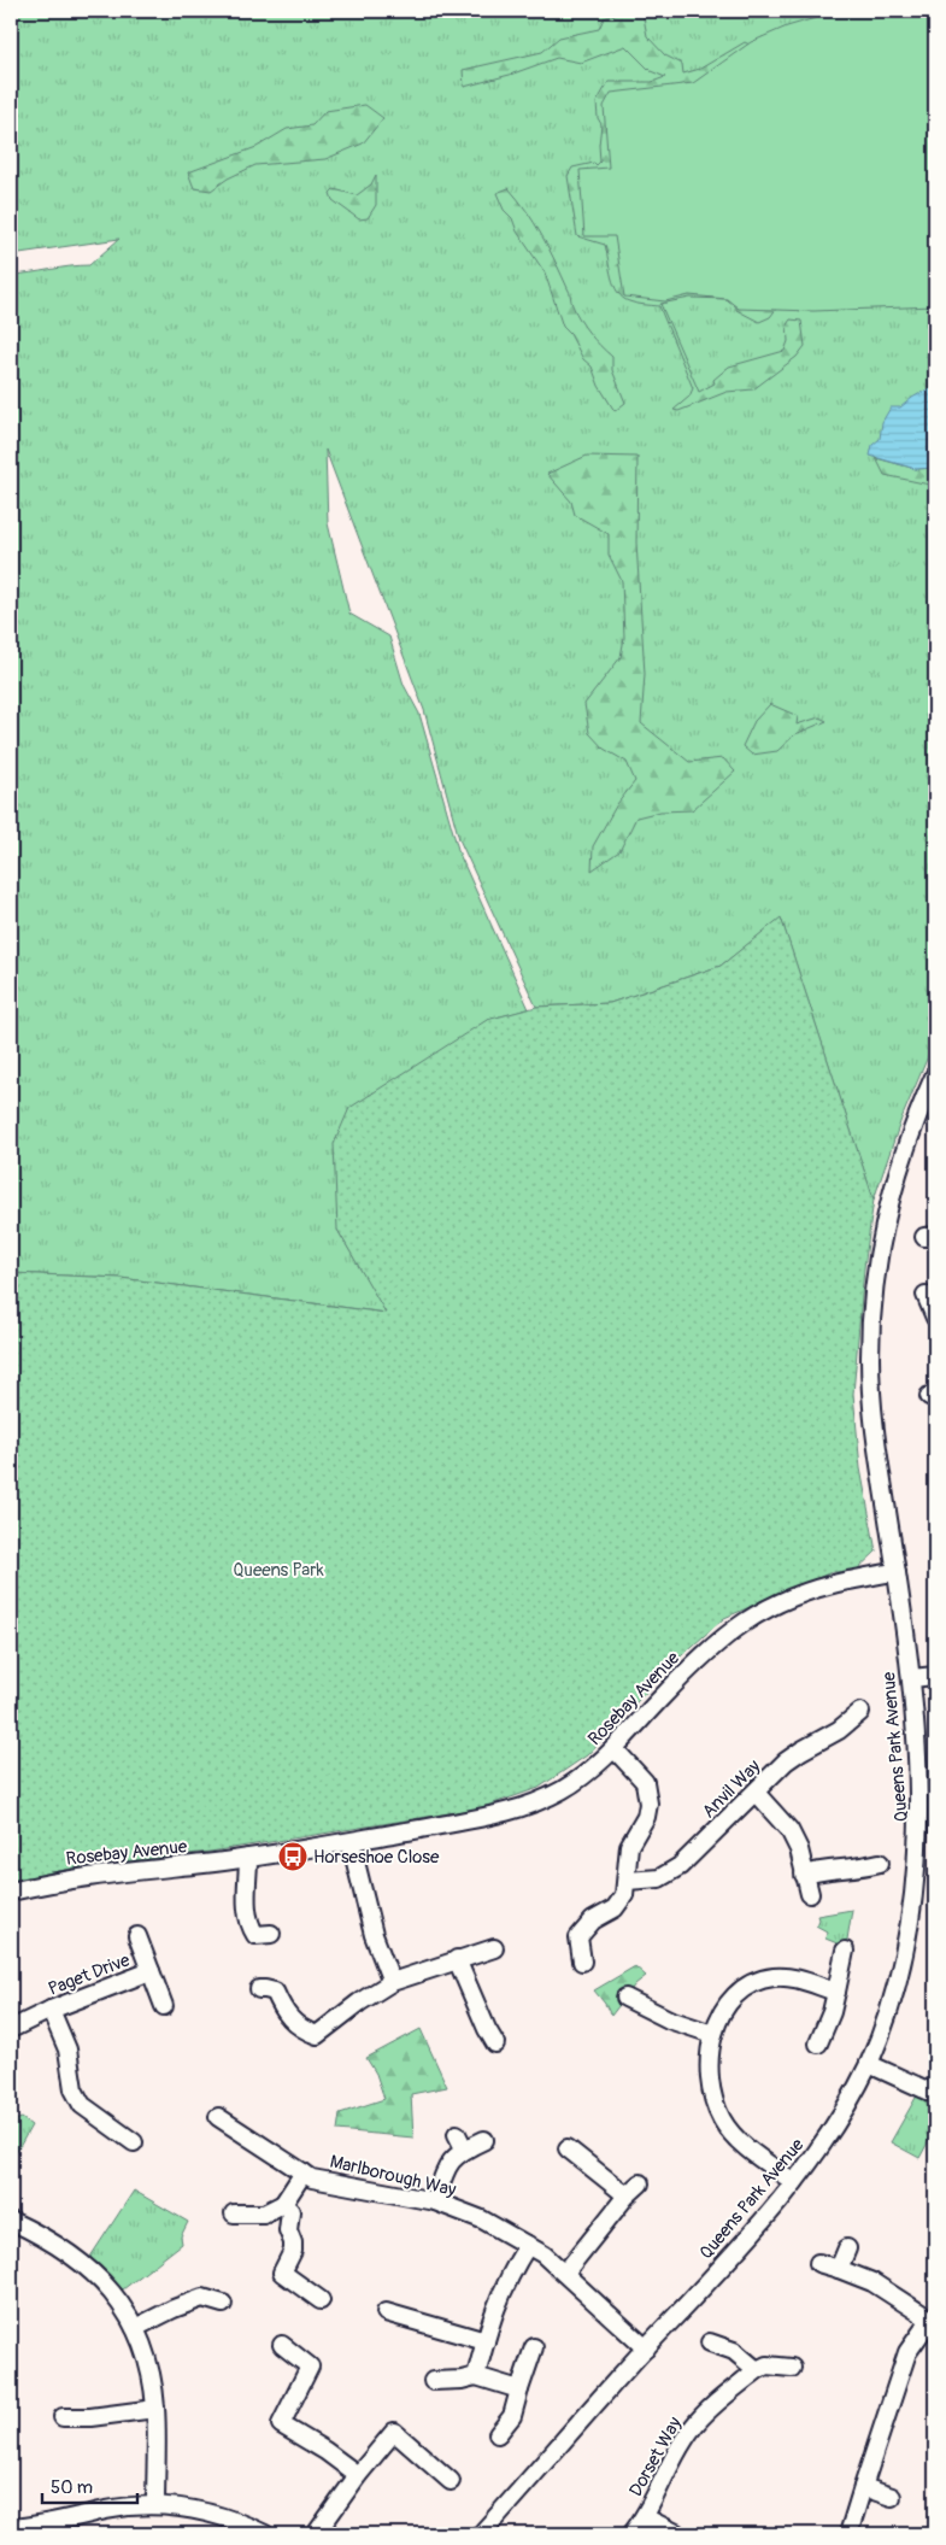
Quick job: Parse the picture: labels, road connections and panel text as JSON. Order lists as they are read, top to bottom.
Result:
{
  "streets": {
    "street": [
      "Rosebay Avenue",
      "Queens Park Avenue",
      "Anvil Way",
      "Paget Drive",
      "Marlborough Way",
      "Dorset Way"
    ]
  },
  "crossings": [
    ["Rosebay Avenue", "Queens Park Avenue"],
    ["Queens Park Avenue", "Marlborough Way"]
  ],
  "parks": ["Queens Park"],
  "places": {
    "bus stop": ["Horseshoe Close"]
  },
  "scale_bar": "50 m"
}
